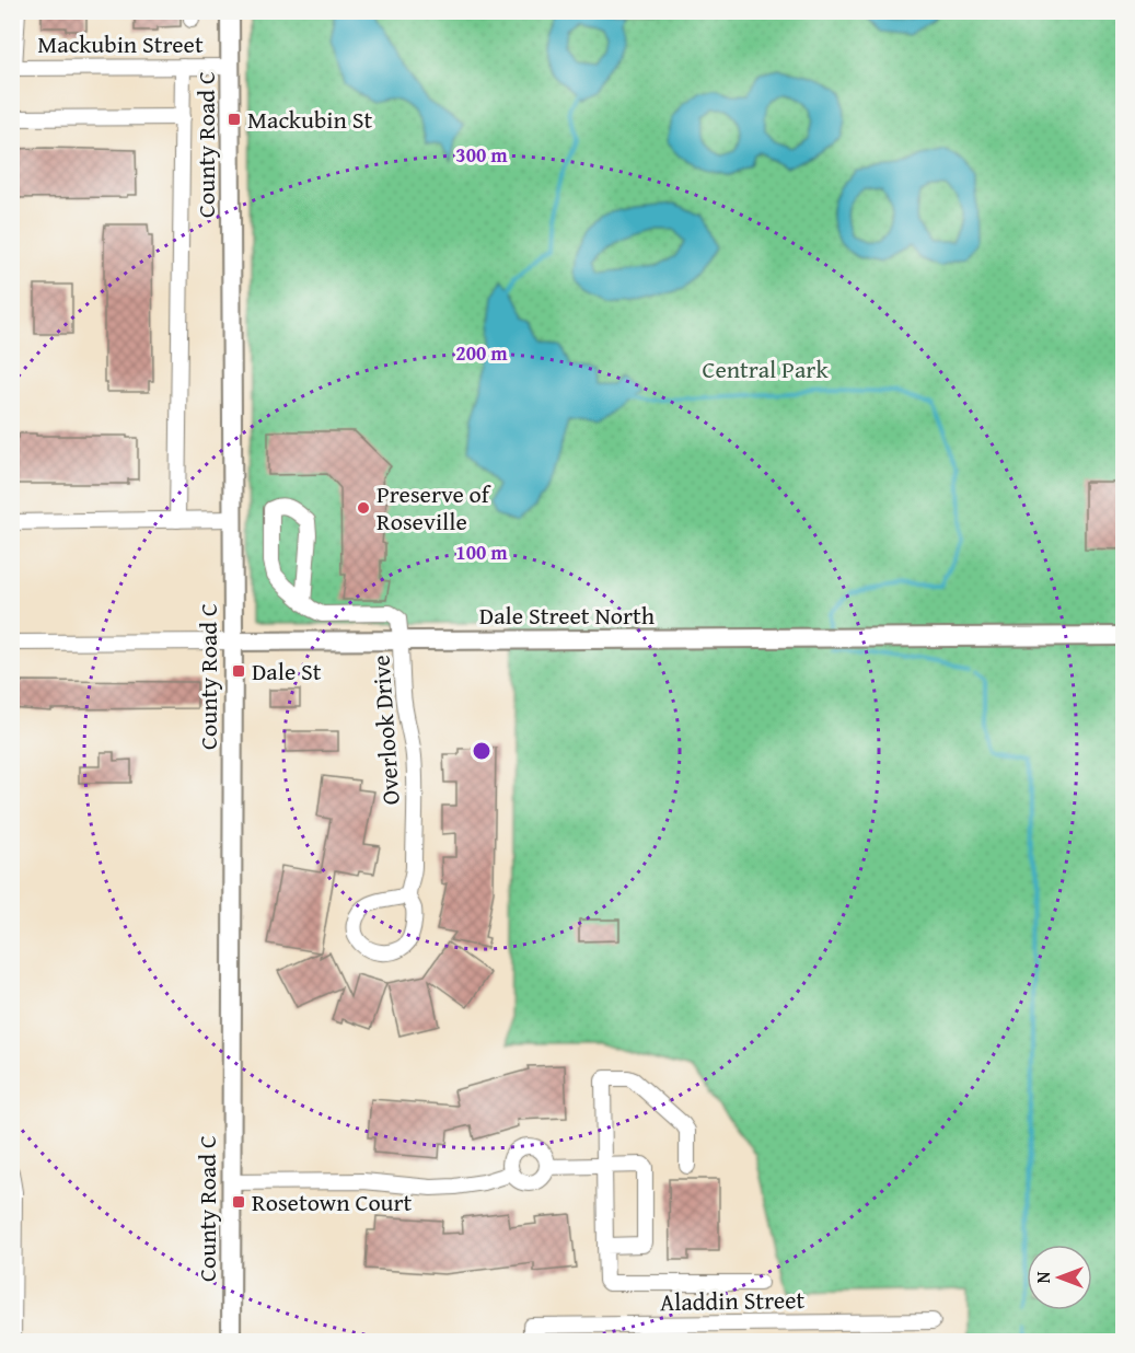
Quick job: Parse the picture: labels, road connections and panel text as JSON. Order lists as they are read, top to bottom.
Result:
{
  "streets": {
    "main road": ["County Road C", "Dale Street North"],
    "street": ["Mackubin Street", "Overlook Drive", "Aladdin Street"]
  },
  "crossings": [
    ["Mackubin Street", "County Road C"],
    ["County Road C", "Dale Street North"],
    ["Dale Street North", "Overlook Drive"]
  ],
  "parks": ["Central Park"],
  "places": {
    "transit": ["Mackubin St", "Dale St", "Rosetown Court"],
    "other": ["Preserve of Roseville"]
  },
  "north": "left",
  "rings": ["300 m", "200 m", "100 m"]
}
